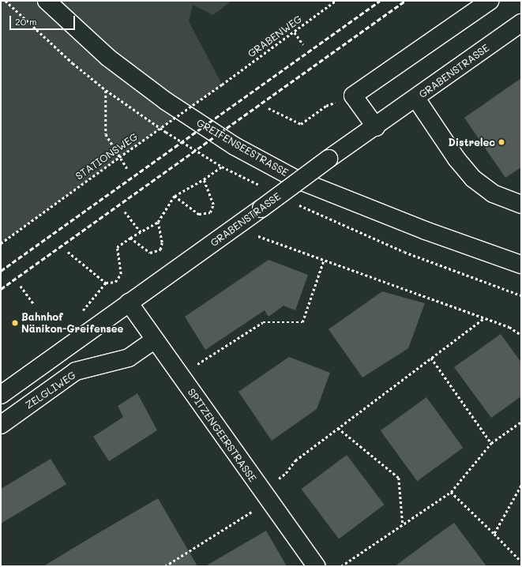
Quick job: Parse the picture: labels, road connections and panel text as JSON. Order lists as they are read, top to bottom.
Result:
{
  "streets": {
    "street": [
      "GRABENSTRASSE",
      "GREIFENSEESTRASSE",
      "ZELGLIWEG",
      "SPITZENGEERSTRASSE"
    ],
    "path": ["GRABENWEG", "STATIONSWEG"]
  },
  "crossings": [
    ["GRABENWEG", "STATIONSWEG"],
    ["GRABENSTRASSE", "SPITZENGEERSTRASSE"],
    ["ZELGLIWEG", "SPITZENGEERSTRASSE"]
  ],
  "places": ["Distrelec", "Bahnhof Nänikon-Greifensee"],
  "scale_bar": "20 m"
}
